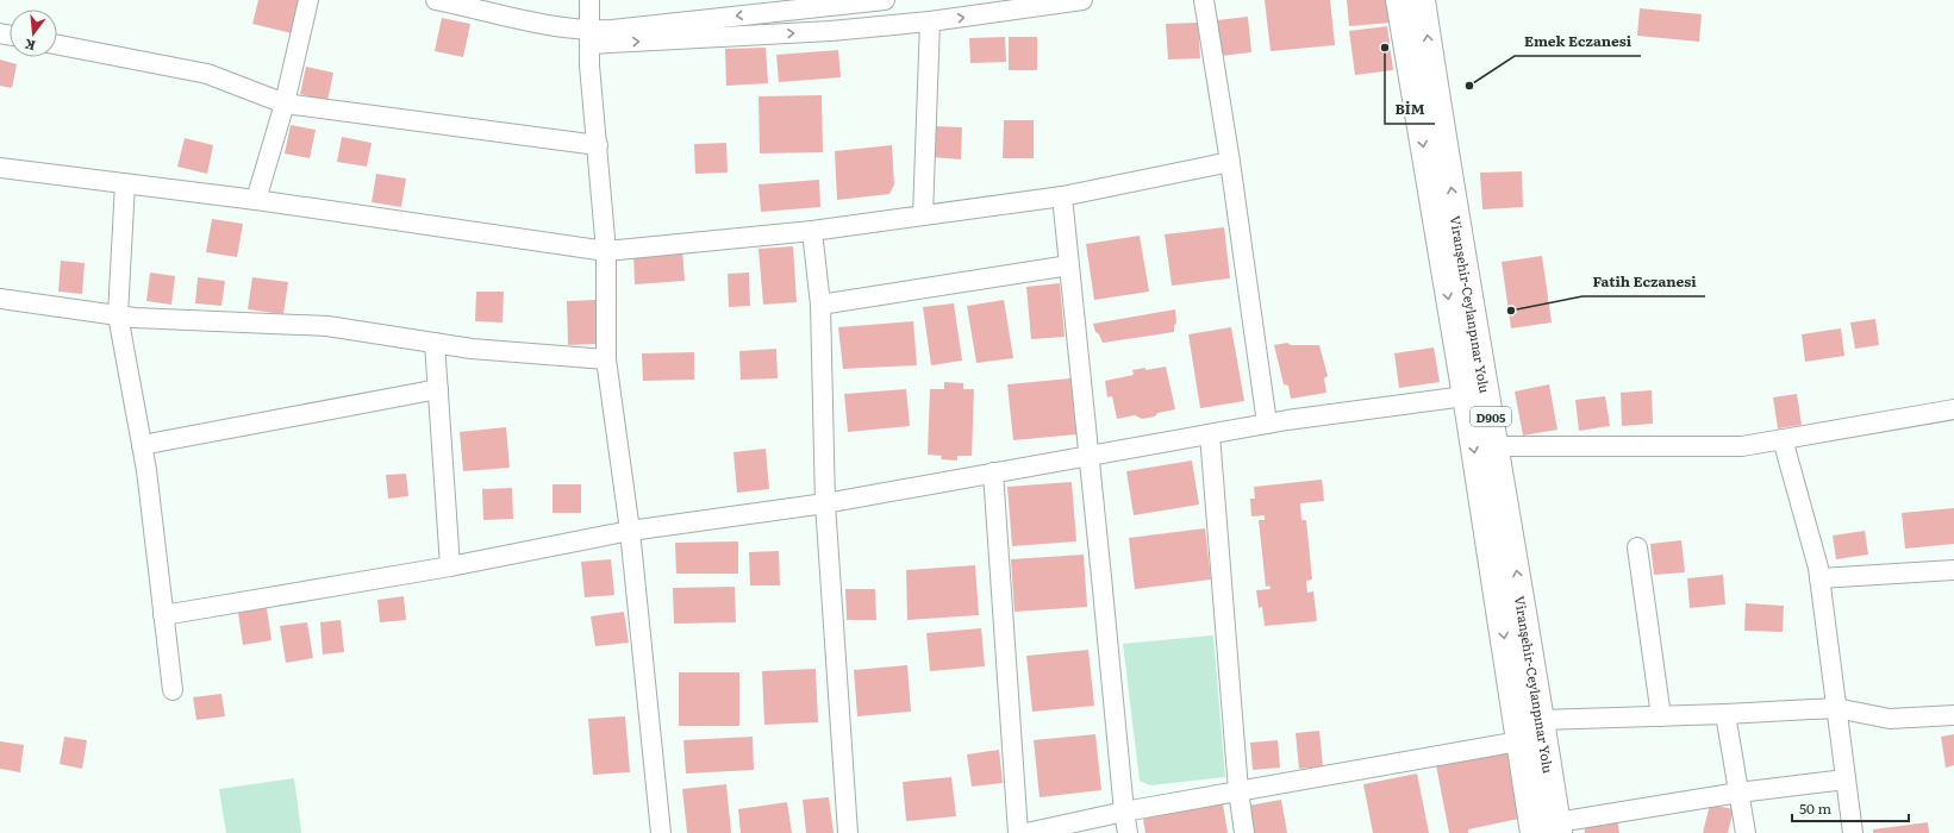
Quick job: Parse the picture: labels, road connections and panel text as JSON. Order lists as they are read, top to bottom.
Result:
{
  "streets": {
    "main road": ["Viranşehir-Ceylanpınar Yolu", "D905"]
  },
  "places": ["BİM", "Emek Eczanesi", "Fatih Eczanesi"],
  "scale_bar": "50 m",
  "north": "bottom"
}
